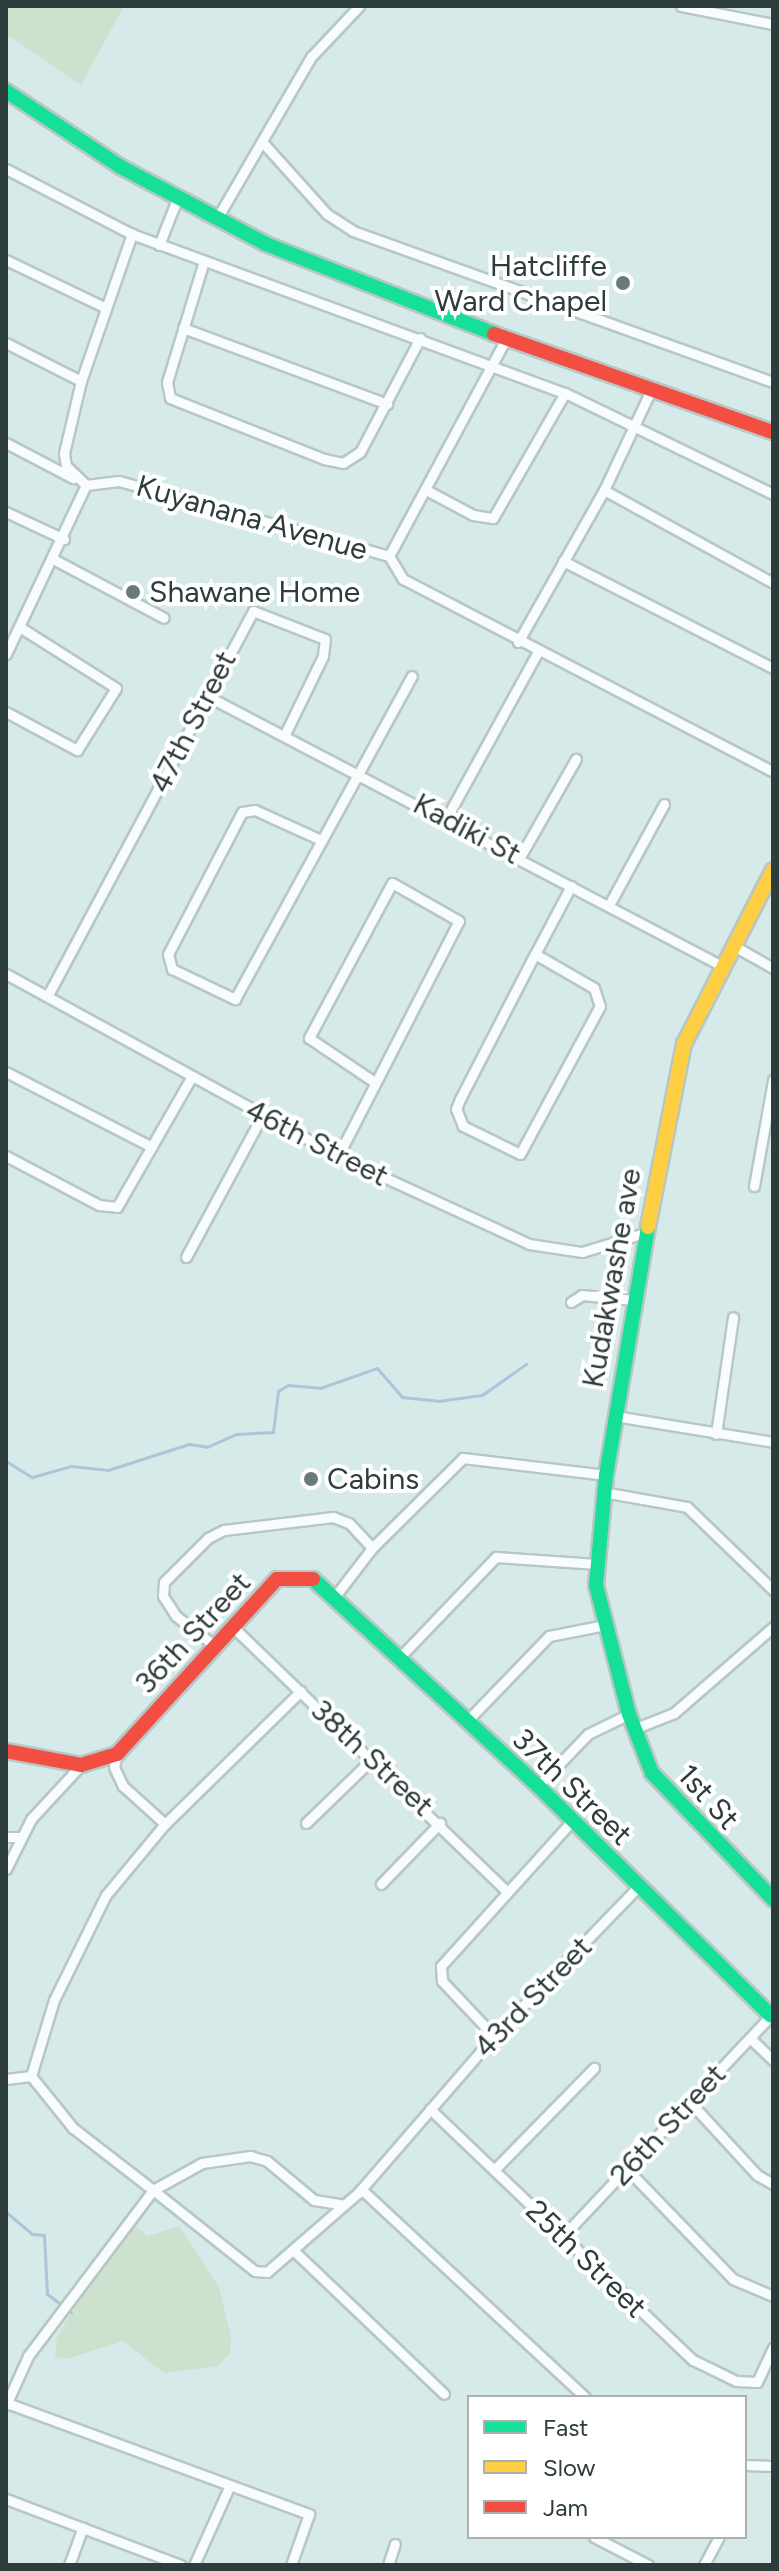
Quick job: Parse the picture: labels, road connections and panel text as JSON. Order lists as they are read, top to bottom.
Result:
{
  "streets": {
    "street": [
      "Kuyanana Avenue",
      "47th Street",
      "Kadiki St",
      "46th Street",
      "Kudakwashe ave",
      "36th Street",
      "38th Street",
      "37th Street",
      "1st St",
      "43rd Street",
      "26th Street",
      "25th Street"
    ]
  },
  "crossings": [
    ["47th Street", "Kadiki St"],
    ["47th Street", "46th Street"],
    ["Kadiki St", "Kudakwashe ave"],
    ["46th Street", "Kudakwashe ave"],
    ["Kudakwashe ave", "1st St"],
    ["36th Street", "38th Street"],
    ["36th Street", "37th Street"],
    ["37th Street", "43rd Street"],
    ["37th Street", "26th Street"],
    ["43rd Street", "25th Street"],
    ["26th Street", "25th Street"]
  ],
  "places": ["Hatcliffe Ward Chapel", "Shawane Home", "Cabins"],
  "legend": ["Fast", "Slow", "Jam"]
}
